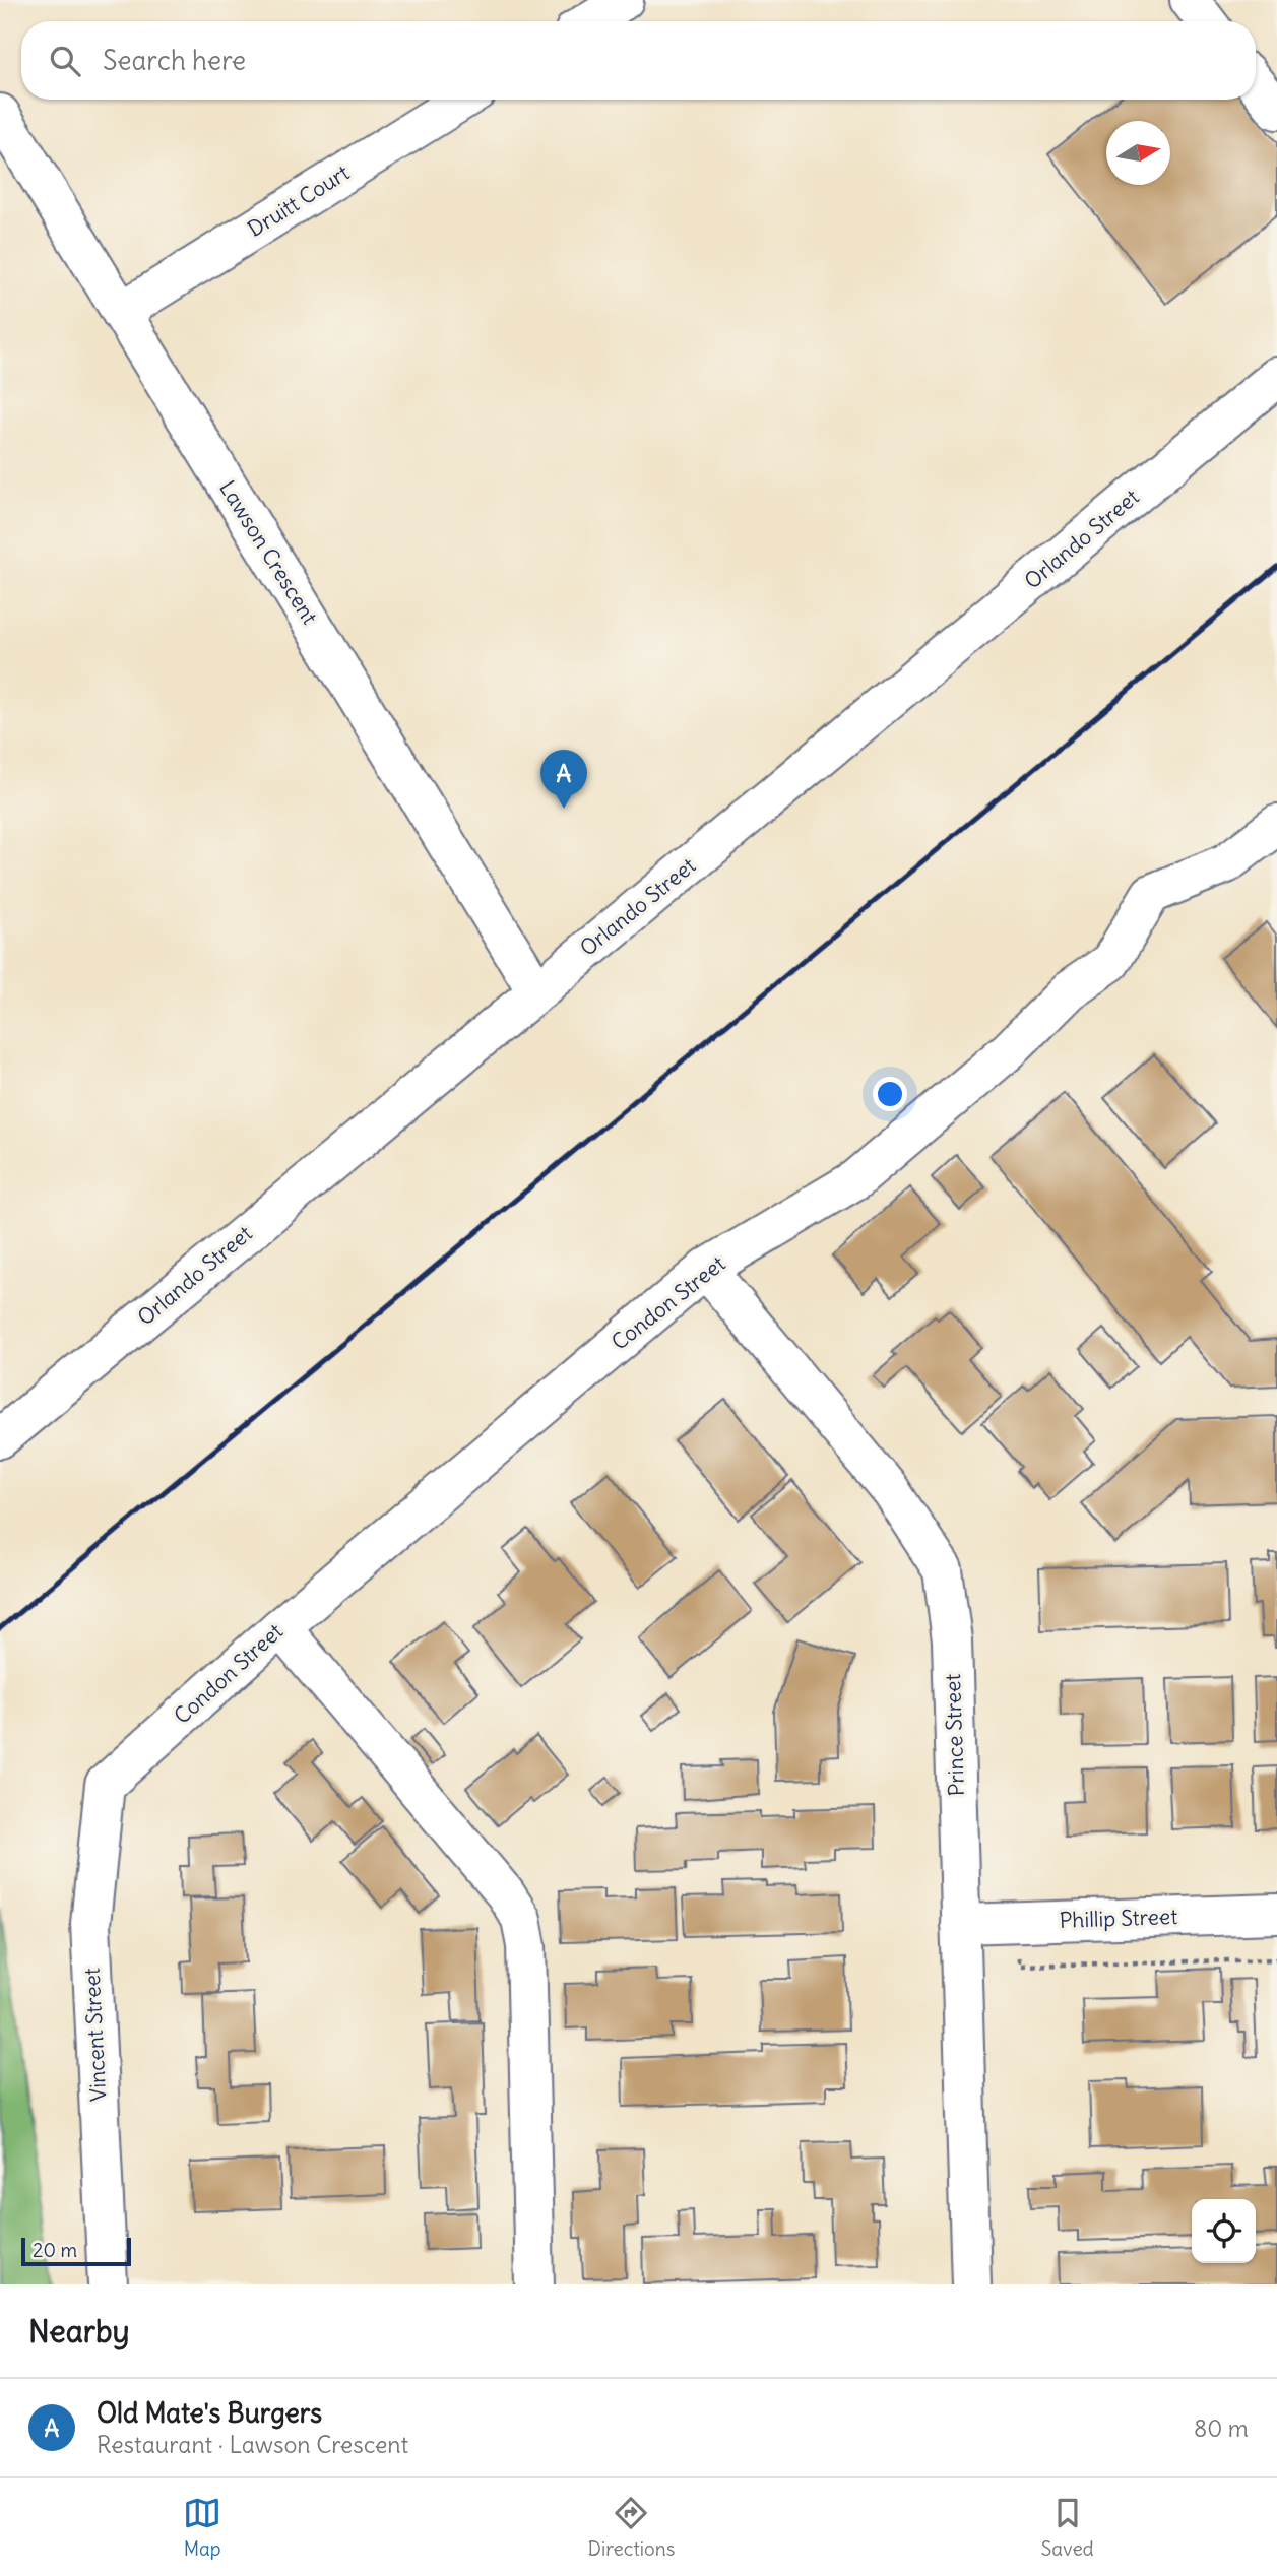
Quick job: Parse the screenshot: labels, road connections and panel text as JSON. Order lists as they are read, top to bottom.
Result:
{
  "streets": {
    "street": [
      "Druitt Court",
      "Orlando Street",
      "Lawson Crescent",
      "Condon Street",
      "Prince Street",
      "Phillip Street",
      "Vincent Street"
    ]
  },
  "crossings": [
    ["Druitt Court", "Lawson Crescent"],
    ["Orlando Street", "Lawson Crescent"],
    ["Condon Street", "Prince Street"],
    ["Condon Street", "Vincent Street"],
    ["Prince Street", "Phillip Street"]
  ],
  "scale_bar": "20 m",
  "north": "right",
  "page": {
    "search": "Search here",
    "pins": "A",
    "scale": "20 m",
    "heading": "Nearby",
    "list": [
      {
        "mark": "A",
        "name": "Old Mate's Burgers",
        "note": "Restaurant · Lawson Crescent",
        "value": "80 m"
      }
    ],
    "nav": ["Map", "Directions", "Saved"]
  }
}
